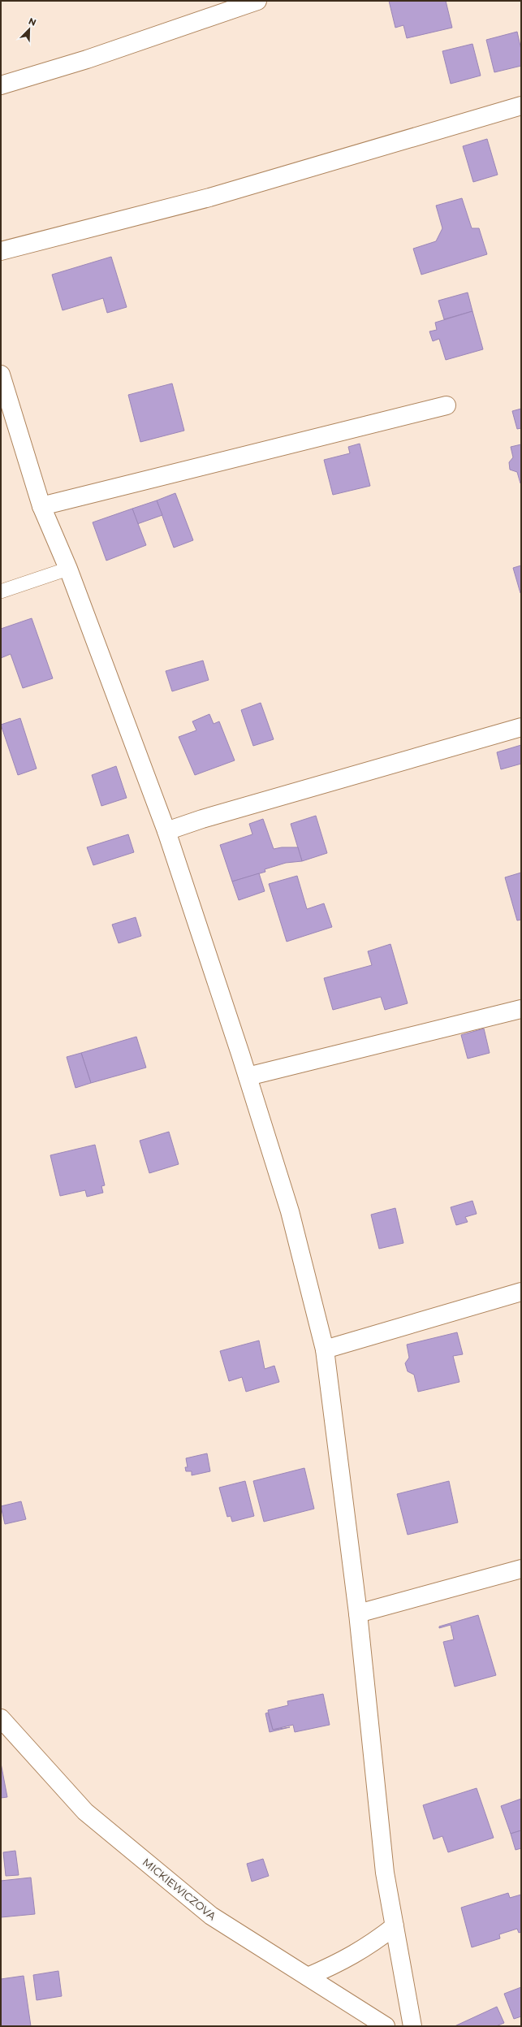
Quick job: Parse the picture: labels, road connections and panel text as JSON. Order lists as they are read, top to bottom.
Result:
{
  "streets": {
    "street": ["MICKIEWICZOVA"]
  },
  "north": "top right"
}
